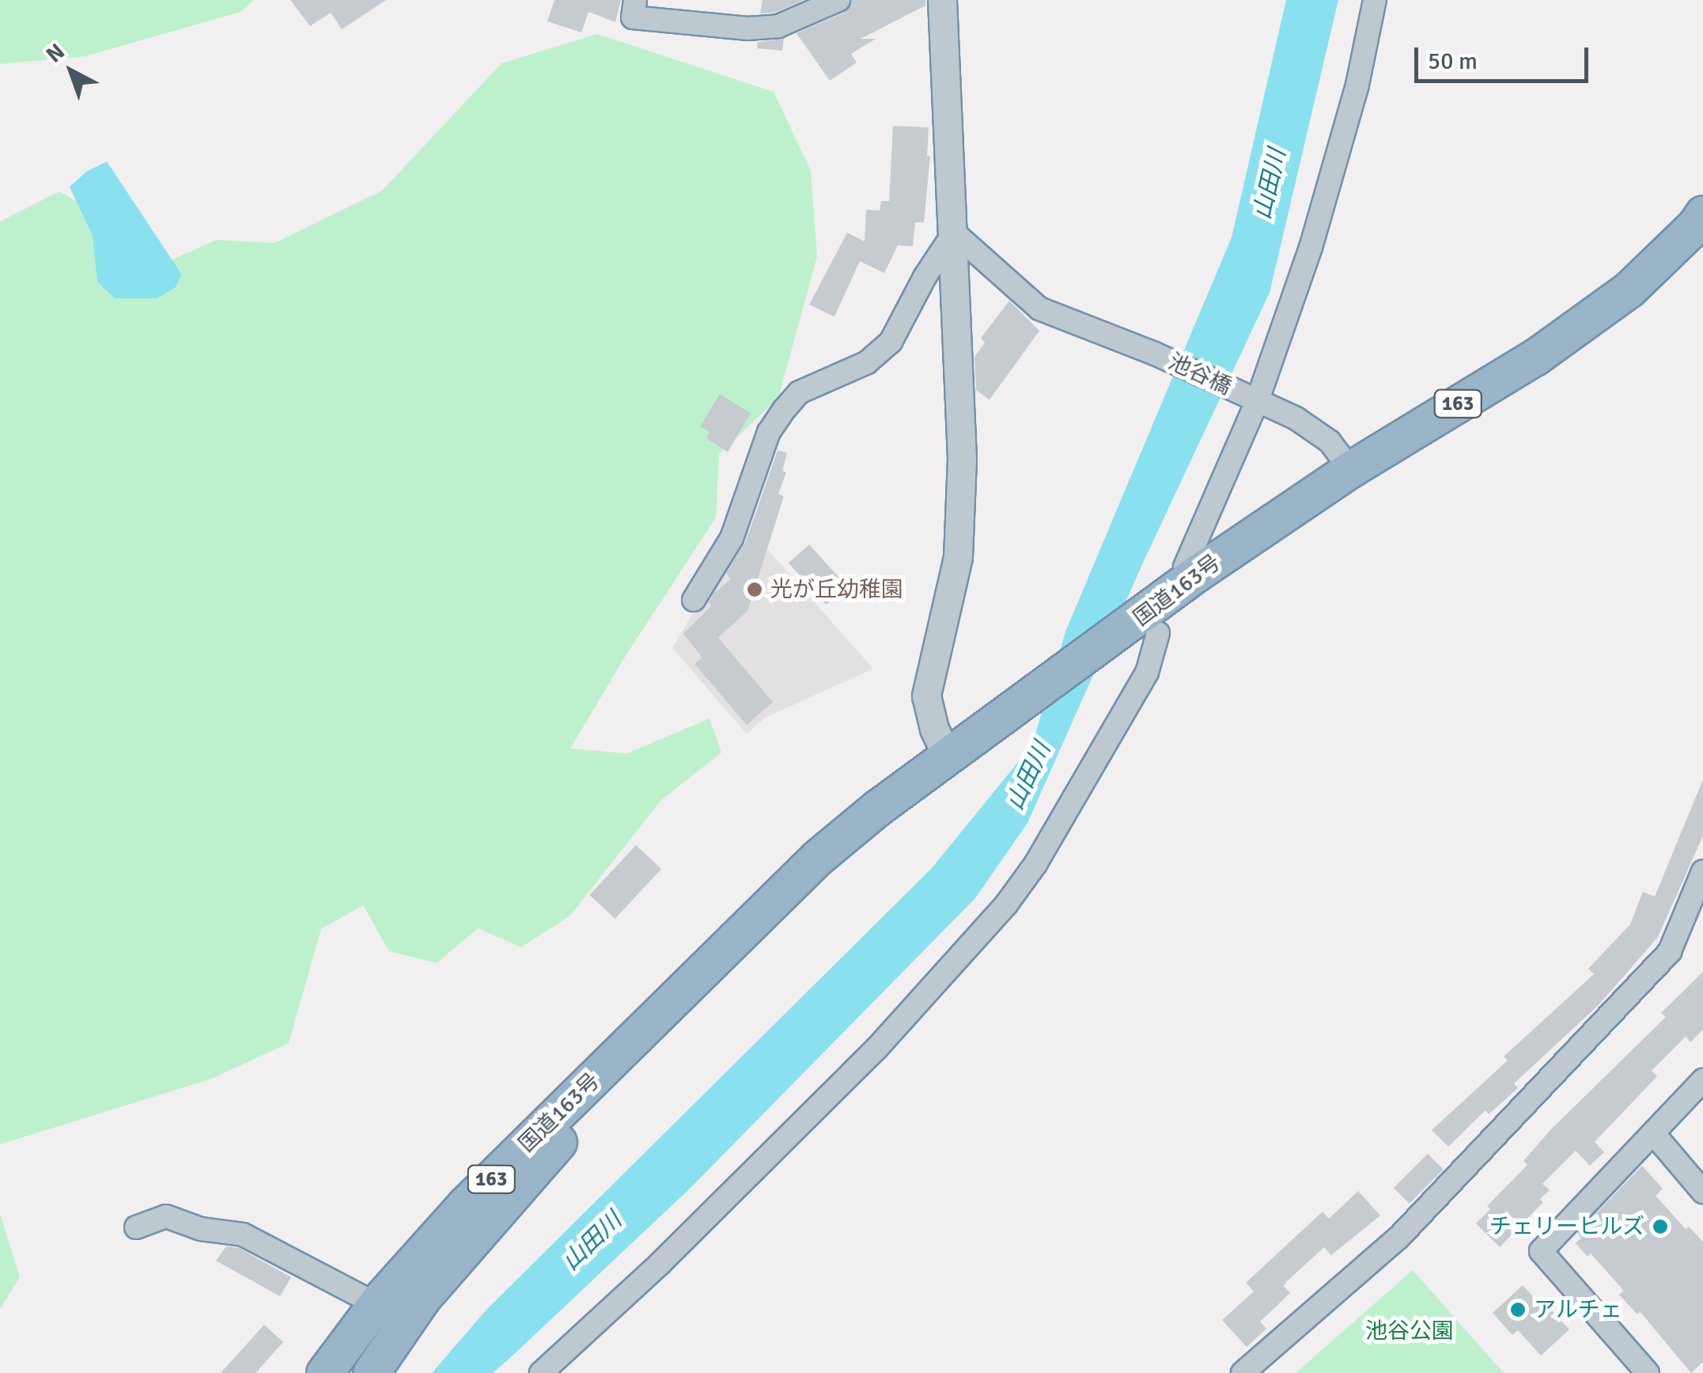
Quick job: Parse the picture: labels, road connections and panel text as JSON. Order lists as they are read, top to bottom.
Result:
{
  "streets": {
    "highway": ["163", "国道163号"],
    "street": ["池谷橋"]
  },
  "crossings": [
    ["池谷橋", "国道163号"]
  ],
  "water": ["山田川"],
  "parks": ["池谷公園"],
  "places": ["光が丘幼稚園", "チェリーヒルズ", "アルチェ"],
  "scale_bar": "50 m",
  "north": "top left"
}
